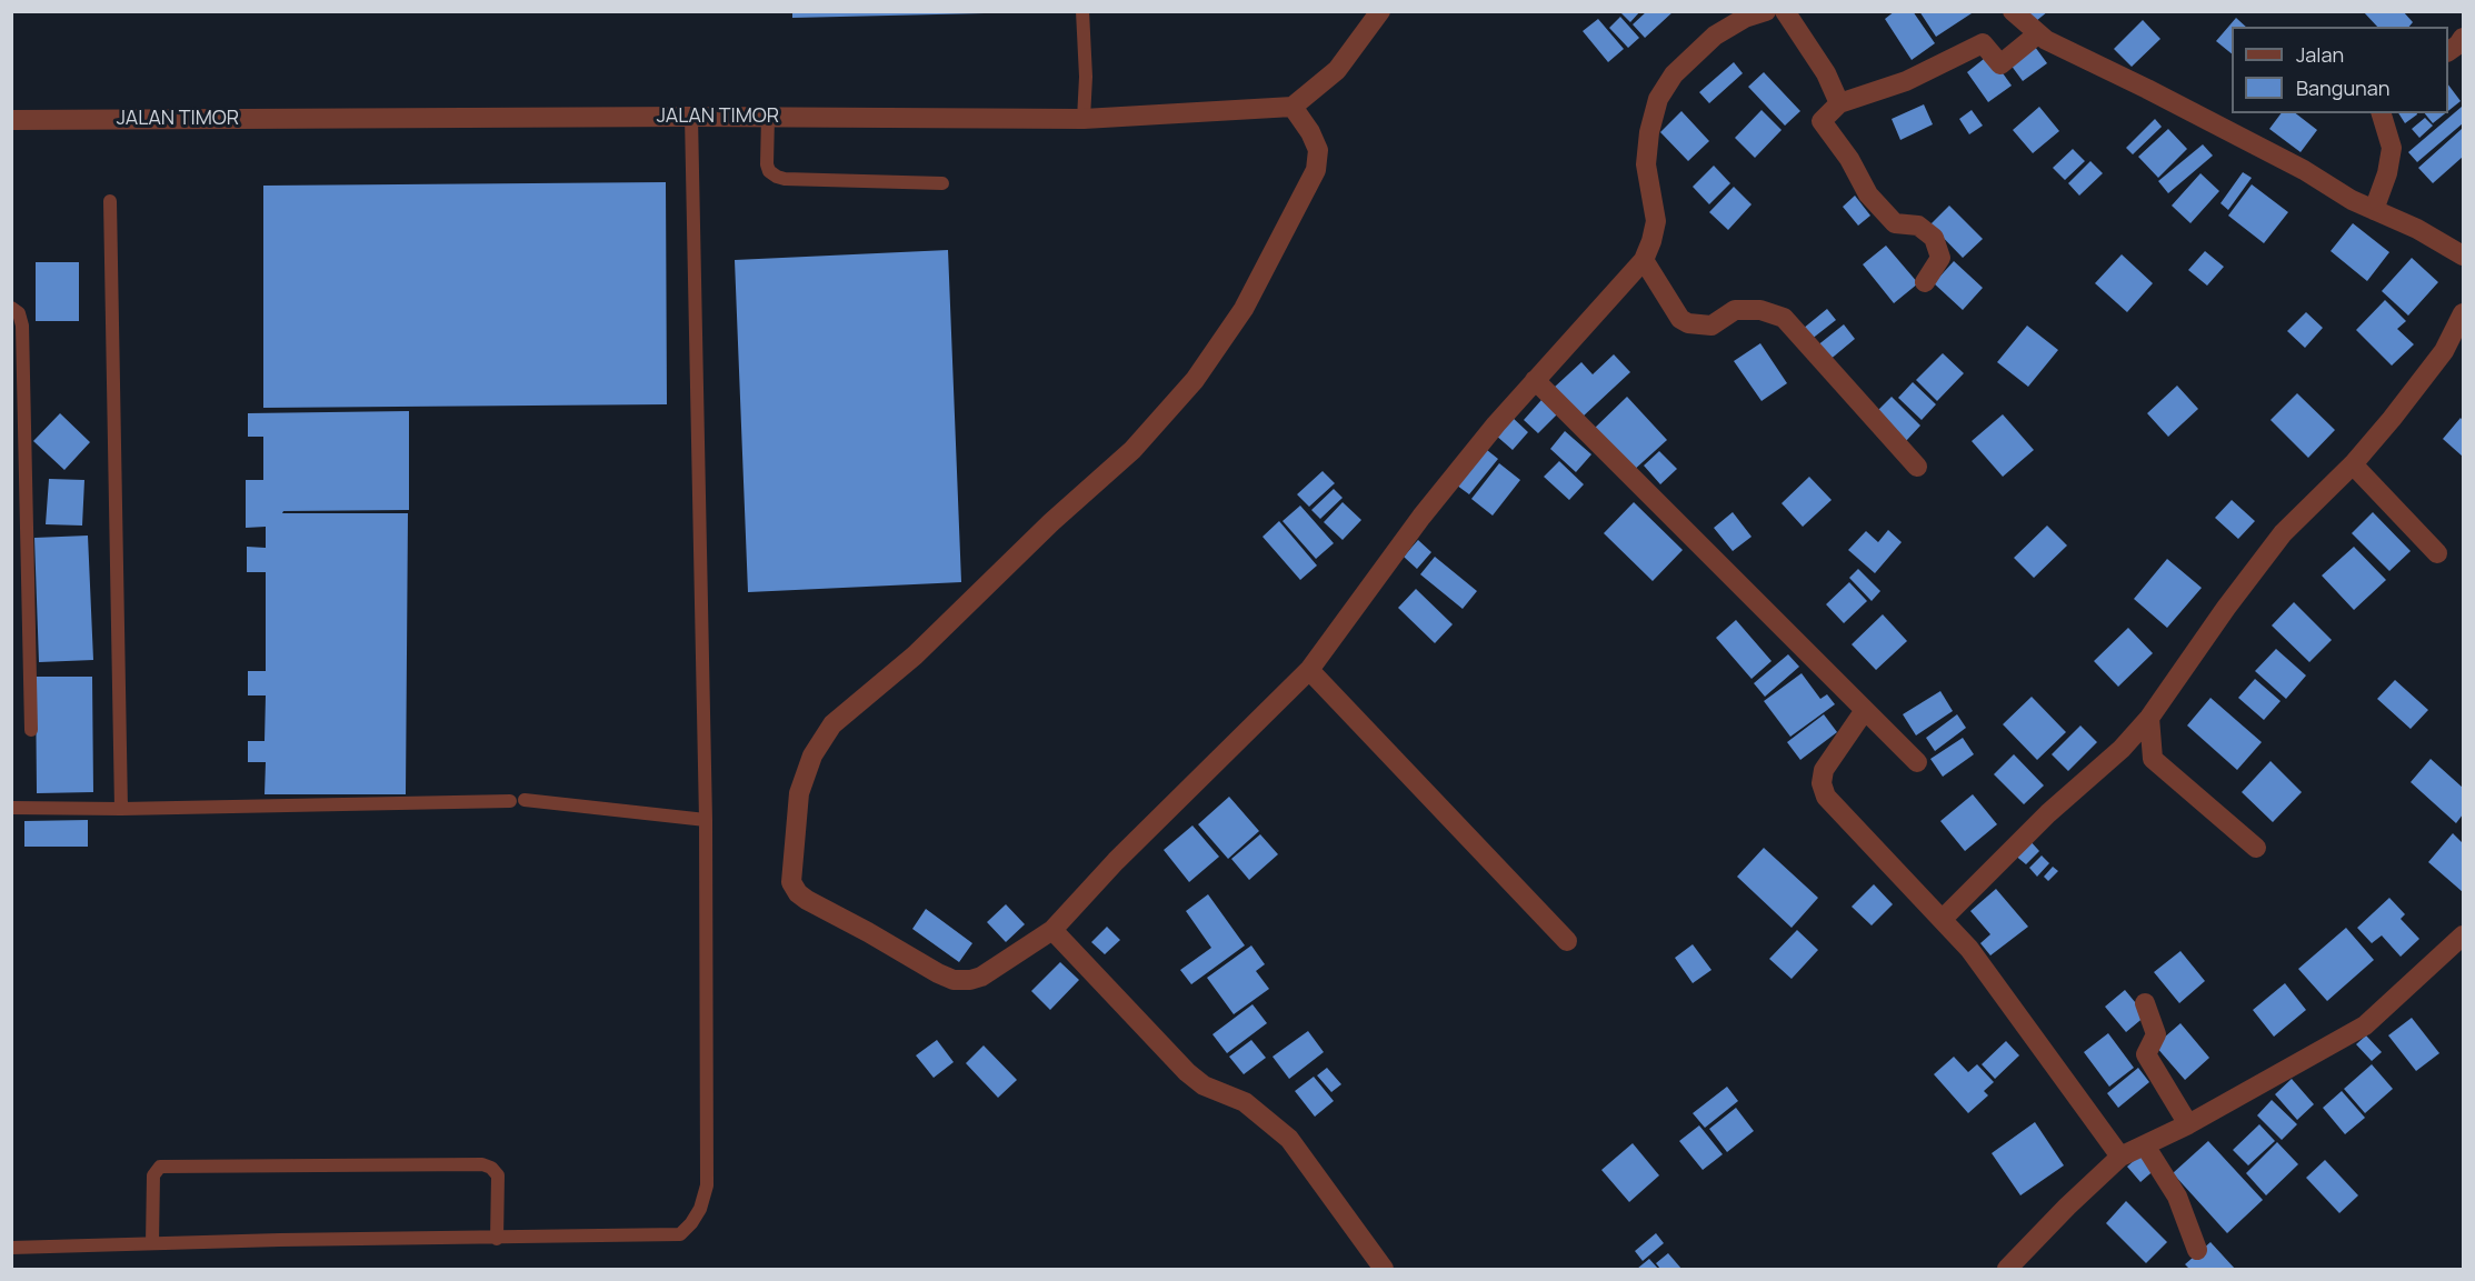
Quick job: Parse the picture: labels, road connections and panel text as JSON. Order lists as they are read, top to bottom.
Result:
{
  "streets": {
    "street": ["JALAN TIMOR"]
  },
  "legend": ["Jalan", "Bangunan"]
}
